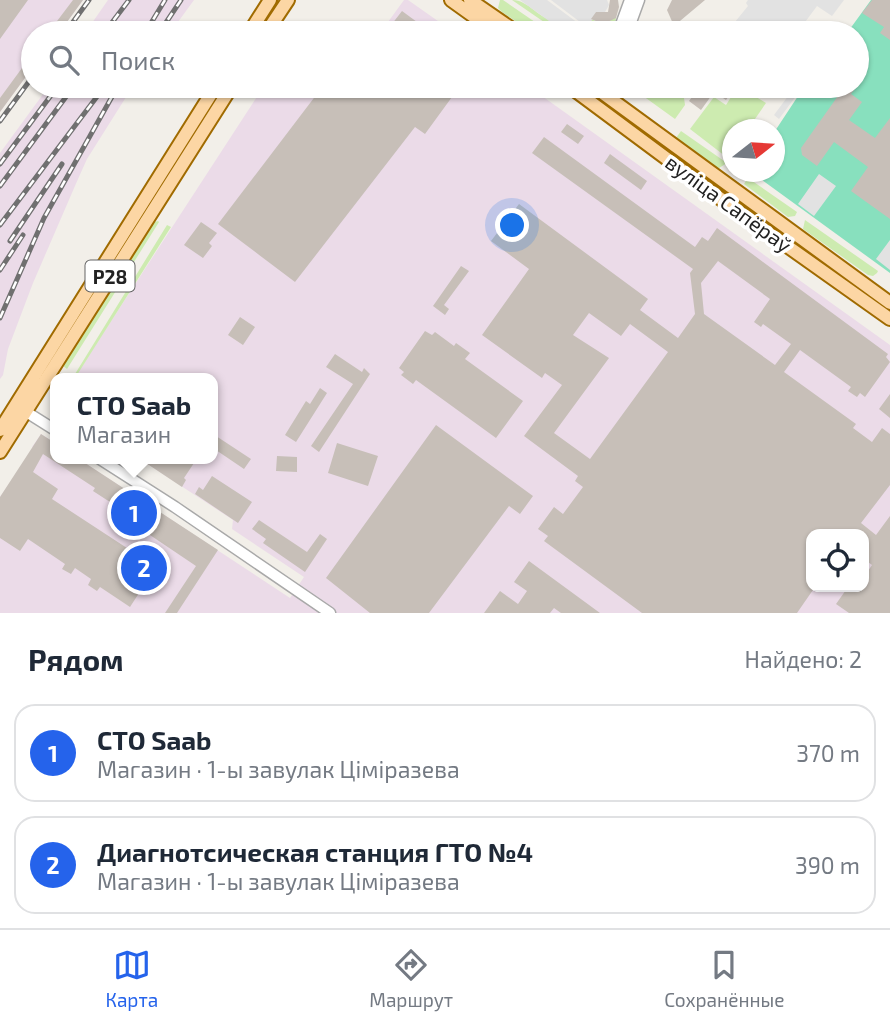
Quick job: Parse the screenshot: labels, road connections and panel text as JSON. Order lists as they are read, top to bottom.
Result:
{
  "streets": {
    "main road": ["вуліца Сапёраў", "Р28"]
  },
  "north": "right",
  "page": {
    "search": "Поиск",
    "popup": ["СТО Saab", "Магазин"],
    "pins": ["1", "2"],
    "heading": ["Рядом", "Найдено: 2"],
    "list": [
      {
        "mark": "1",
        "name": "СТО Saab",
        "note": "Магазин · 1-ы завулак Ціміразева",
        "value": "370 m"
      },
      {
        "mark": "2",
        "name": "Диагнотсическая станция ГТО №4",
        "note": "Магазин · 1-ы завулак Ціміразева",
        "value": "390 m"
      }
    ],
    "nav": ["Карта", "Маршрут", "Сохранённые"]
  }
}
